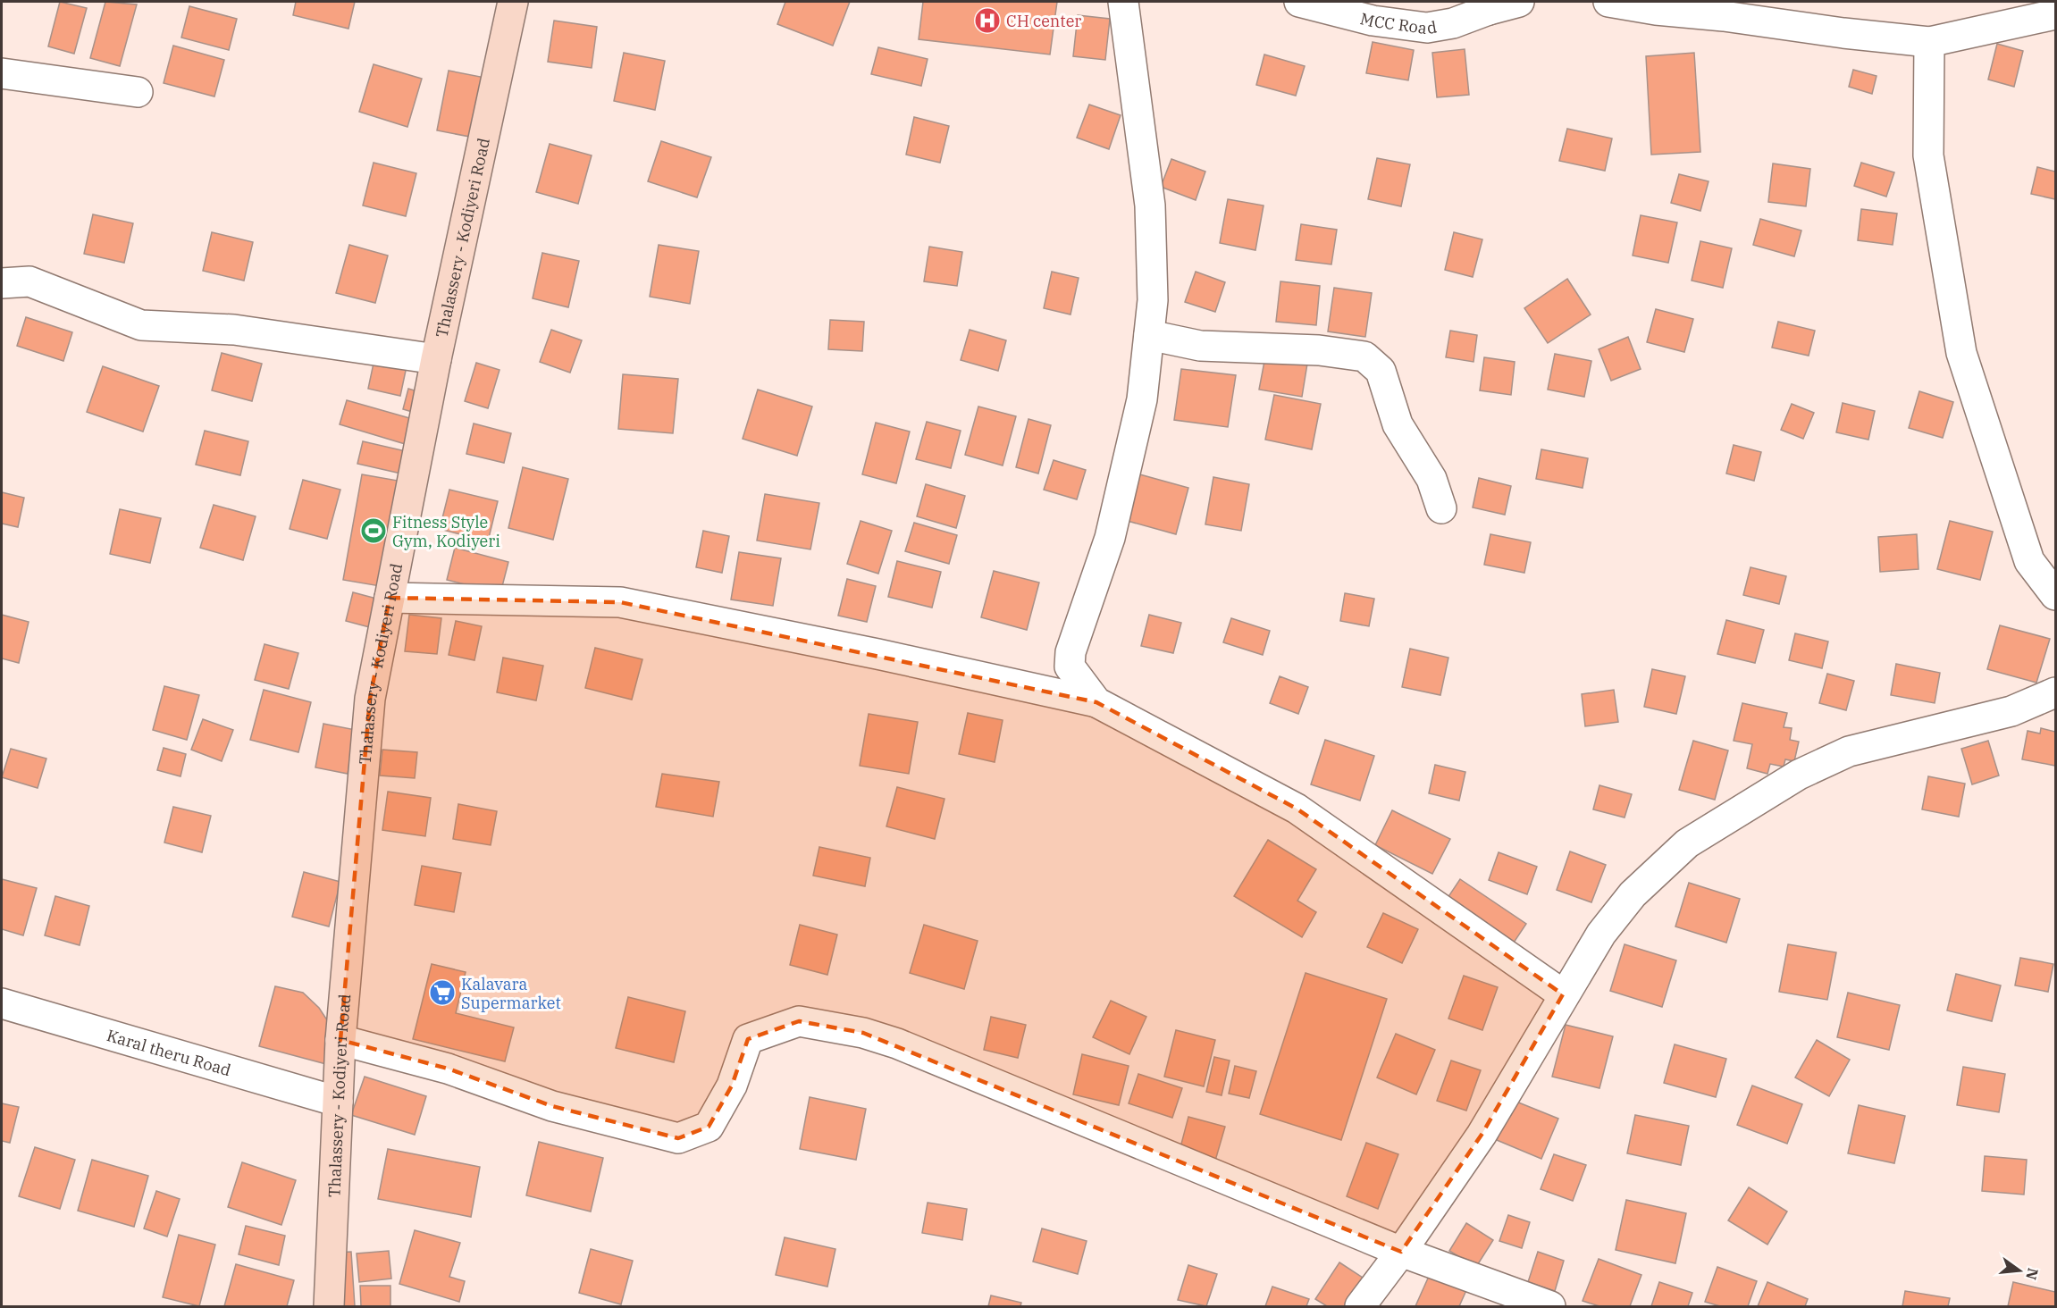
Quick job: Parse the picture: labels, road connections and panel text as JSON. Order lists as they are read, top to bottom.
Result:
{
  "streets": {
    "main road": ["Thalassery - Kodiyeri Road"],
    "street": ["MCC Road", "Karal theru Road"]
  },
  "crossings": [
    ["Thalassery - Kodiyeri Road", "Karal theru Road"]
  ],
  "places": {
    "hospital": ["CH center"],
    "sports": ["Fitness Style Gym, Kodiyeri"],
    "supermarket": ["Kalavara Supermarket"]
  },
  "north": "right"
}
